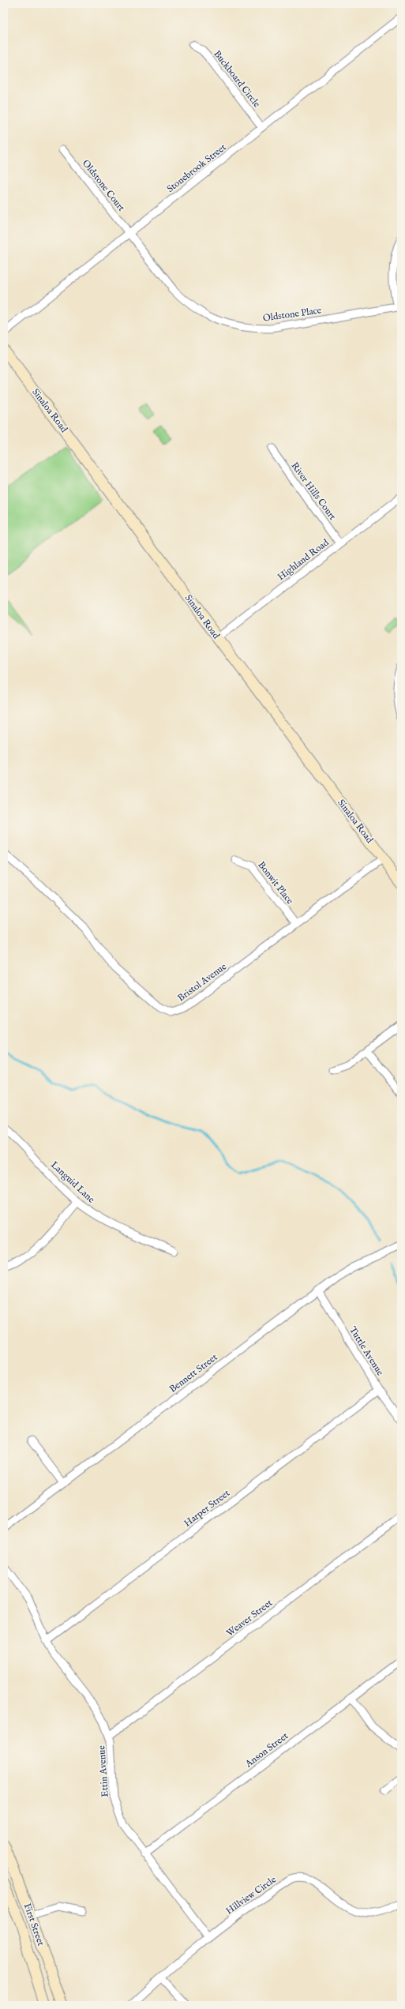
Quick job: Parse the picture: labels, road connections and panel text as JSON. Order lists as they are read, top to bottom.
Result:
{
  "streets": {
    "street": [
      "Buckboard Circle",
      "Stonebrook Street",
      "Oldstone Court",
      "Oldstone Place",
      "Sinaloa Road",
      "River Hills Court",
      "Highland Road",
      "Bonwit Place",
      "Bristol Avenue",
      "Languid Lane",
      "Tuttle Avenue",
      "Bennett Street",
      "Harper Street",
      "Weaver Street",
      "Anson Street",
      "Ettin Avenue",
      "Hillview Circle",
      "First Street"
    ]
  },
  "crossings": [
    ["Buckboard Circle", "Stonebrook Street"],
    ["Stonebrook Street", "Oldstone Court"],
    ["Stonebrook Street", "Oldstone Place"],
    ["Oldstone Court", "Oldstone Place"],
    ["Sinaloa Road", "Highland Road"],
    ["Sinaloa Road", "Bristol Avenue"],
    ["River Hills Court", "Highland Road"],
    ["Bonwit Place", "Bristol Avenue"],
    ["Tuttle Avenue", "Bennett Street"],
    ["Tuttle Avenue", "Harper Street"],
    ["Harper Street", "Ettin Avenue"],
    ["Weaver Street", "Ettin Avenue"],
    ["Anson Street", "Ettin Avenue"],
    ["Ettin Avenue", "Hillview Circle"]
  ]
}
